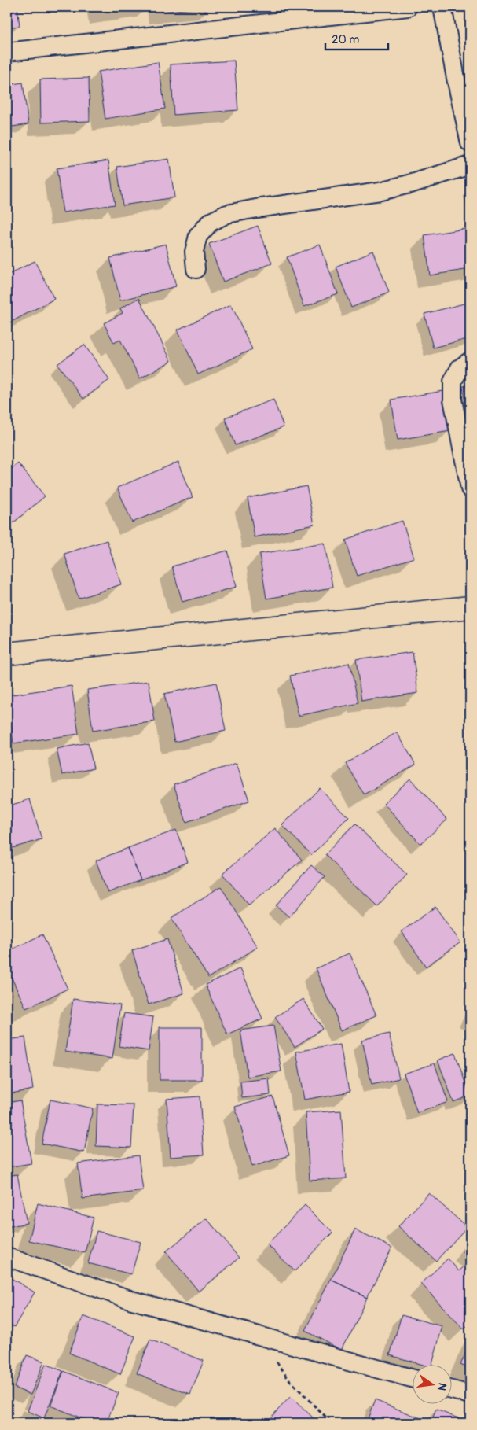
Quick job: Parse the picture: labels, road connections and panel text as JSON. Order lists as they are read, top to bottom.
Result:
{
  "scale_bar": "20 m",
  "north": "right"
}
